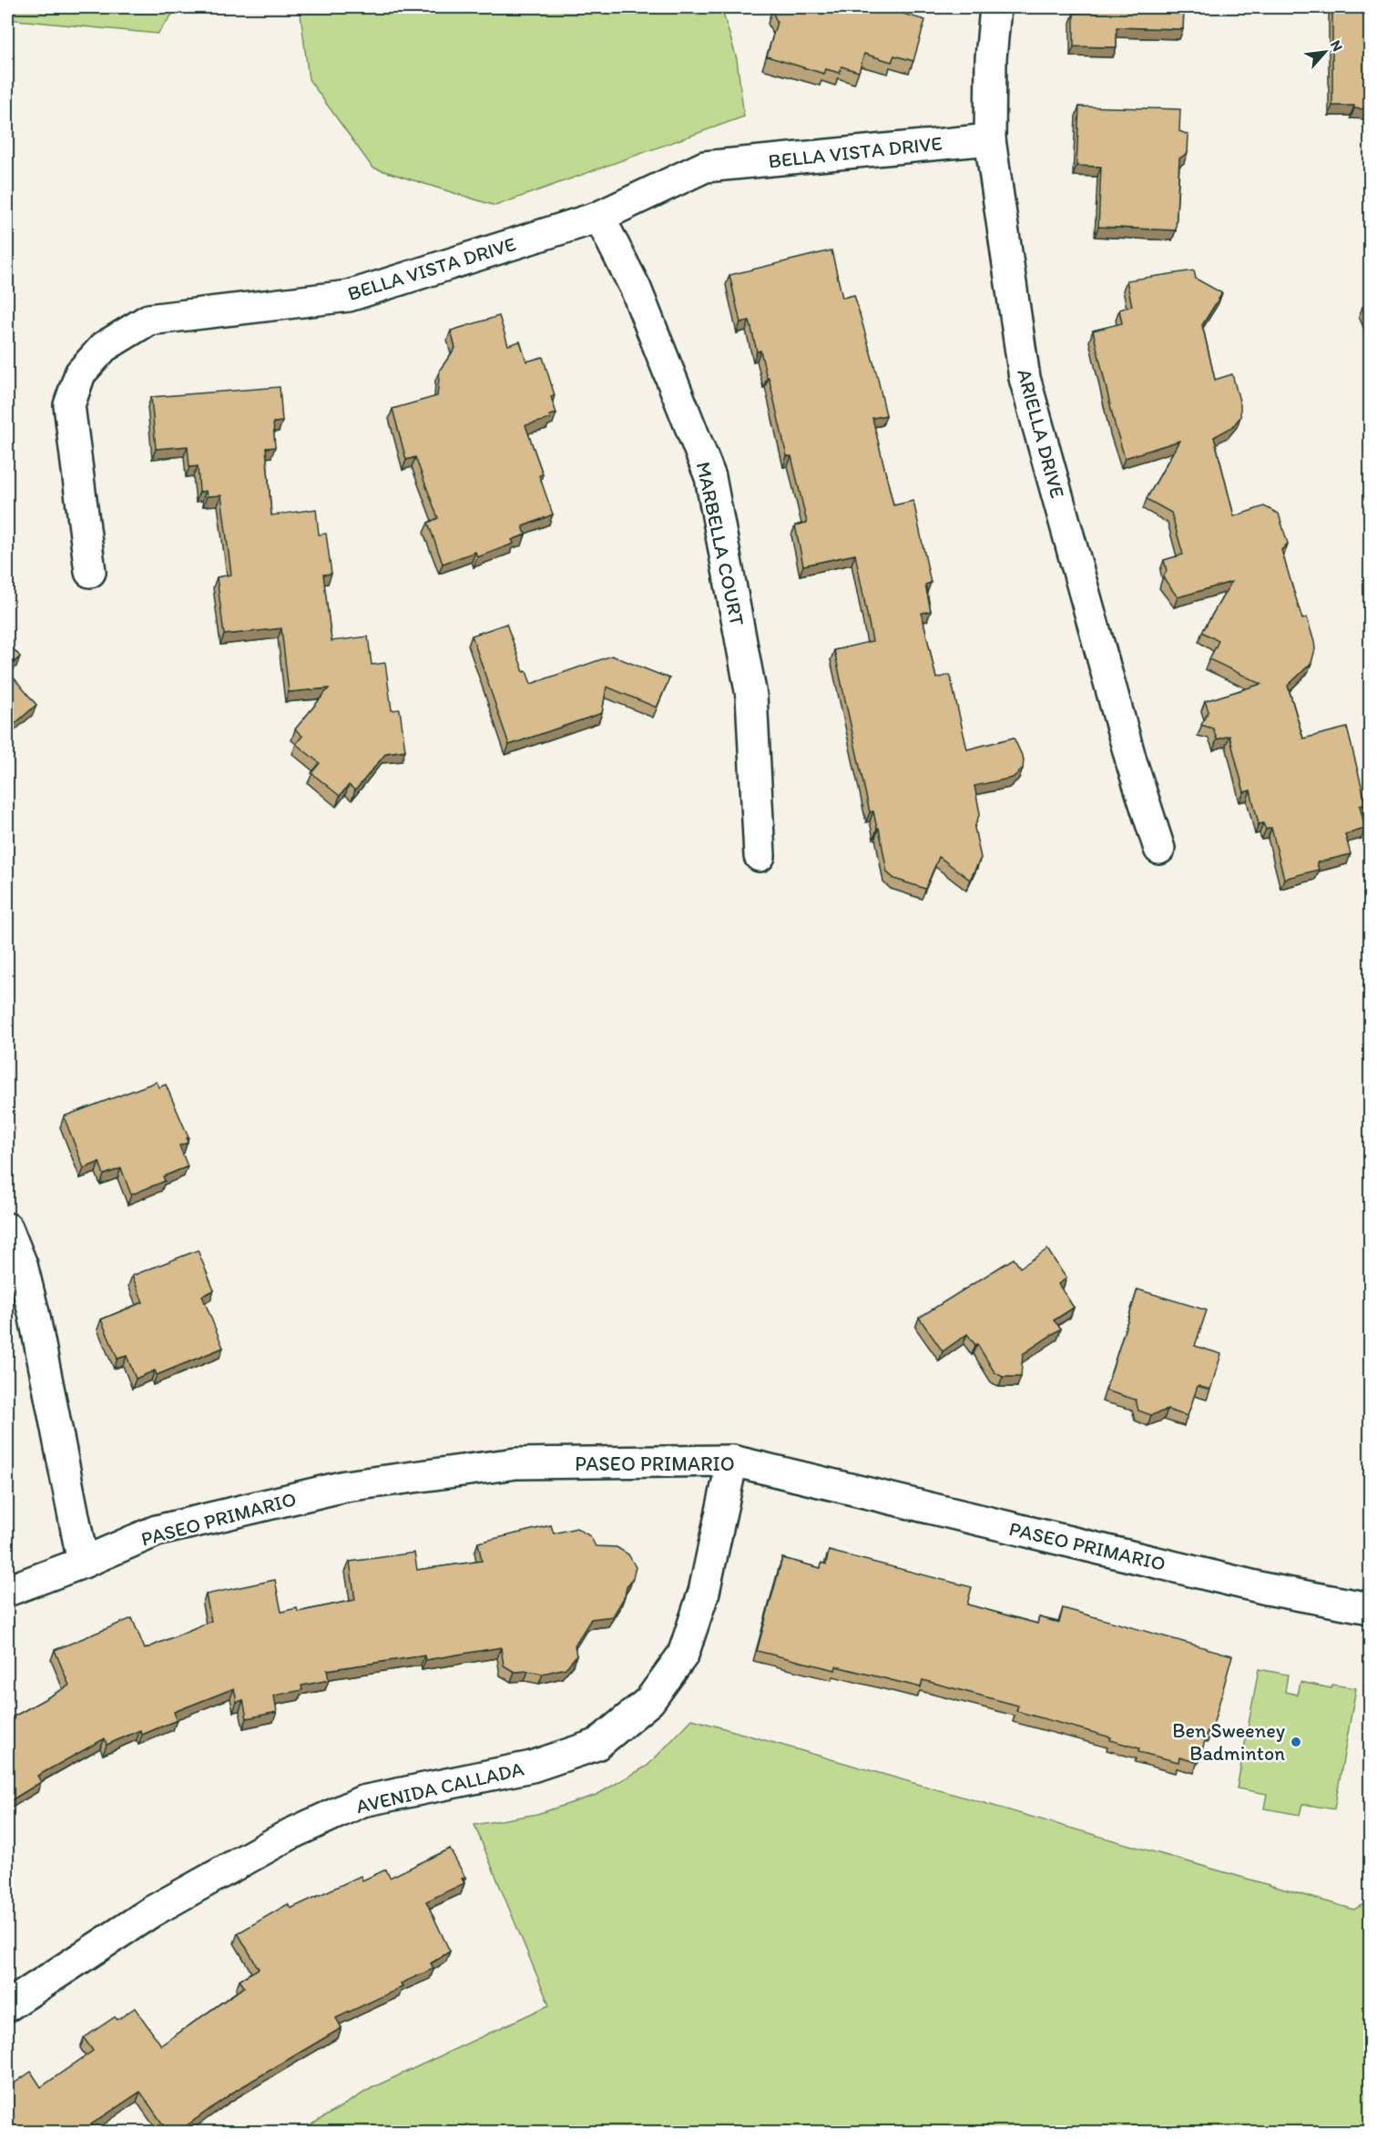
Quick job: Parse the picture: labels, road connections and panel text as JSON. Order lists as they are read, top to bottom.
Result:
{
  "streets": {
    "street": [
      "BELLA VISTA DRIVE",
      "ARIELLA DRIVE",
      "MARBELLA COURT",
      "PASEO PRIMARIO",
      "AVENIDA CALLADA"
    ]
  },
  "crossings": [
    ["BELLA VISTA DRIVE", "ARIELLA DRIVE"],
    ["BELLA VISTA DRIVE", "MARBELLA COURT"],
    ["PASEO PRIMARIO", "AVENIDA CALLADA"]
  ],
  "places": ["Ben Sweeney Badminton"],
  "north": "top right"
}
